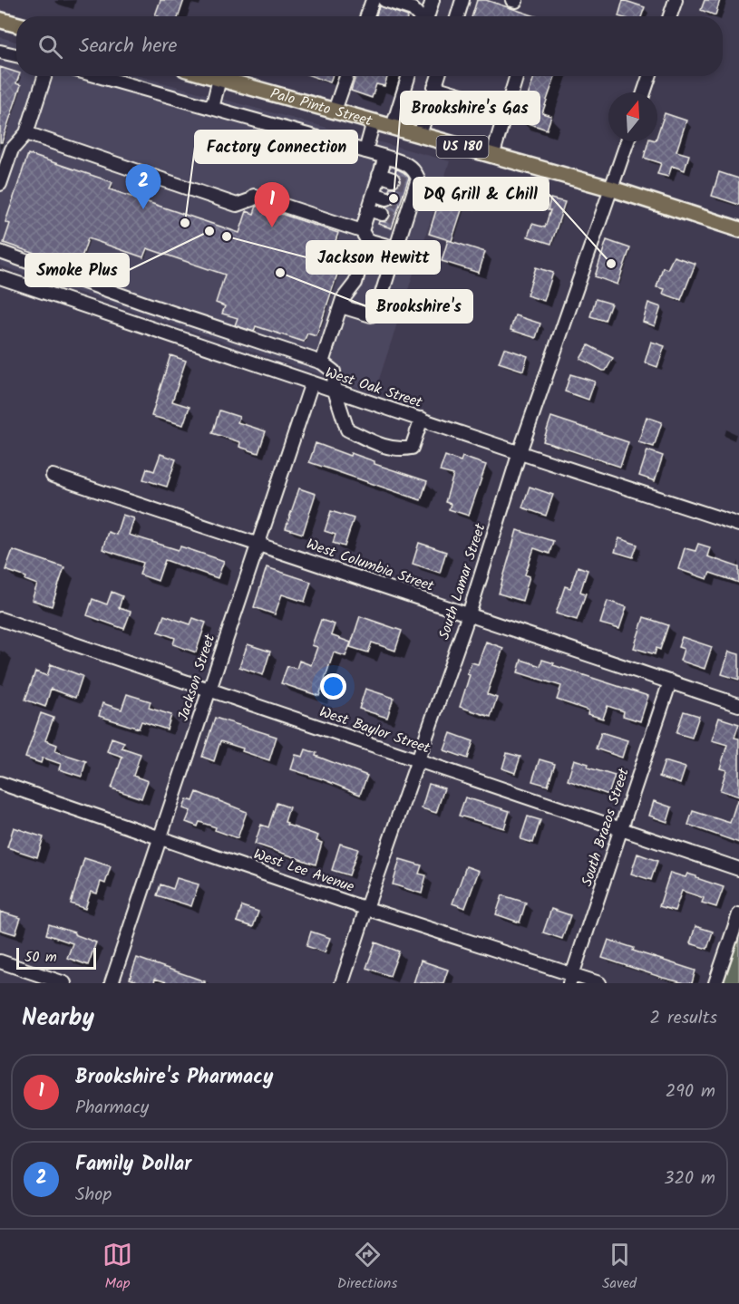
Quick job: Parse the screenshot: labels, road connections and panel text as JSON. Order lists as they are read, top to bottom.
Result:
{
  "streets": {
    "main road": ["Palo Pinto Street", "US 180"],
    "street": [
      "West Oak Street",
      "West Columbia Street",
      "South Lamar Street",
      "Jackson Street",
      "West Baylor Street",
      "South Brazos Street",
      "West Lee Avenue"
    ]
  },
  "crossings": [
    ["Palo Pinto Street", "South Lamar Street"],
    ["West Oak Street", "South Lamar Street"],
    ["West Oak Street", "Jackson Street"],
    ["West Columbia Street", "South Lamar Street"],
    ["West Columbia Street", "Jackson Street"],
    ["West Columbia Street", "South Brazos Street"],
    ["South Lamar Street", "West Baylor Street"],
    ["South Lamar Street", "West Lee Avenue"],
    ["Jackson Street", "West Baylor Street"],
    ["Jackson Street", "West Lee Avenue"],
    ["West Baylor Street", "South Brazos Street"],
    ["South Brazos Street", "West Lee Avenue"]
  ],
  "places": [
    "Brookshire's Gas",
    "Factory Connection",
    "Smoke Plus",
    "Jackson Hewitt",
    "DQ Grill & Chill",
    "Brookshire's"
  ],
  "scale_bar": "50 m",
  "north": "top",
  "page": {
    "search": "Search here",
    "pins": ["2", "1"],
    "scale": "50 m",
    "heading": ["Nearby", "2 results"],
    "list": [
      {
        "mark": "1",
        "name": "Brookshire's Pharmacy",
        "note": "Pharmacy",
        "value": "290 m"
      },
      {
        "mark": "2",
        "name": "Family Dollar",
        "note": "Shop",
        "value": "320 m"
      }
    ],
    "nav": ["Map", "Directions", "Saved"]
  }
}
